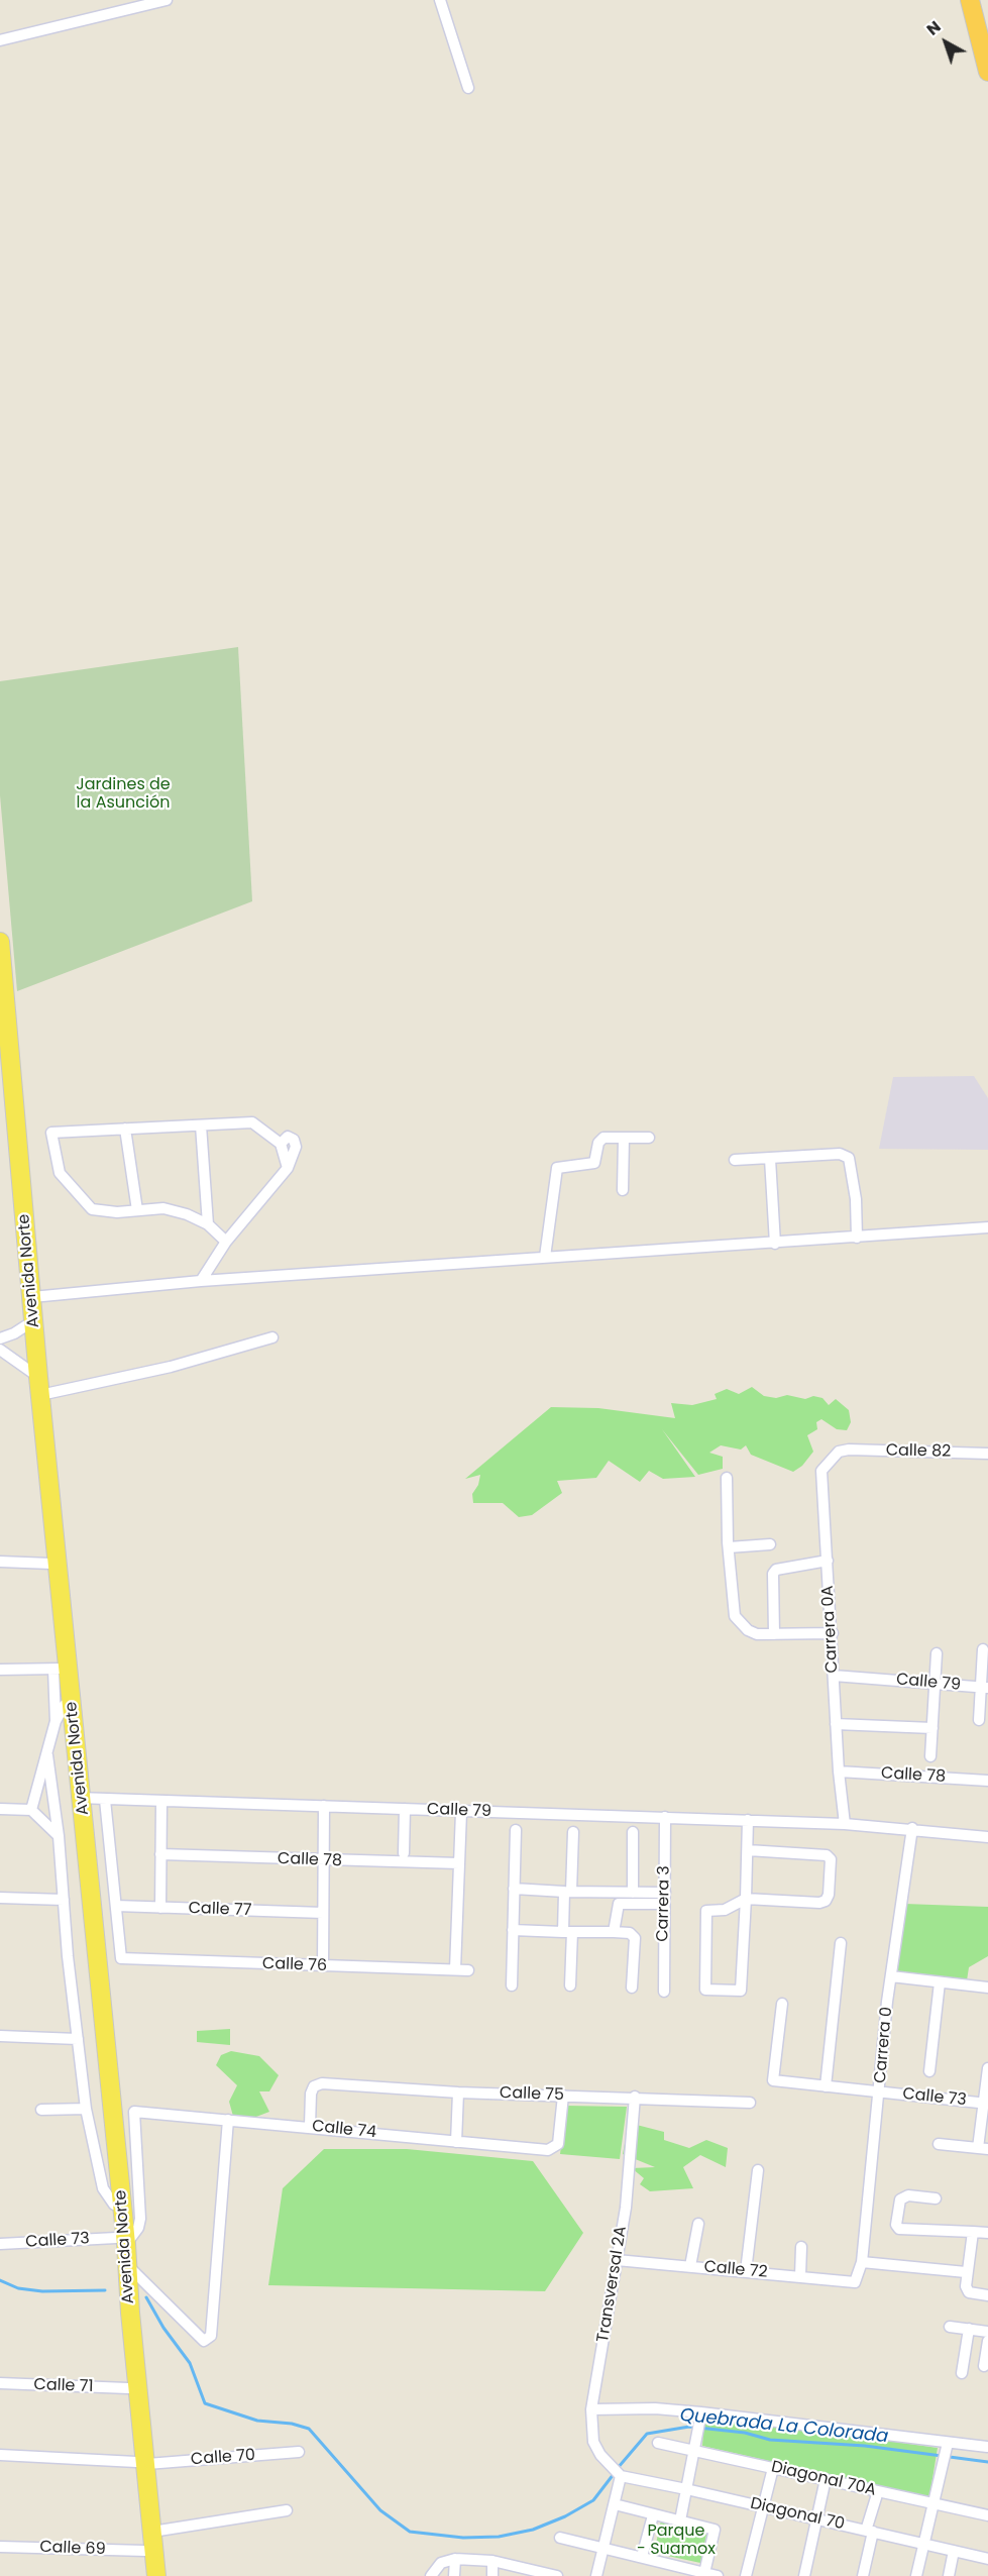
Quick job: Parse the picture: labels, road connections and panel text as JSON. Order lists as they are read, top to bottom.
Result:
{
  "streets": {
    "main road": ["Avenida Norte"],
    "street": [
      "Calle 82",
      "Carrera 0A",
      "Calle 79",
      "Calle 78",
      "Carrera 3",
      "Calle 77",
      "Calle 76",
      "Carrera 0",
      "Calle 75",
      "Calle 73",
      "Calle 74",
      "Calle 72",
      "Transversal 2A",
      "Calle 71",
      "Calle 70",
      "Diagonal 70A",
      "Diagonal 70",
      "Calle 69"
    ]
  },
  "crossings": [
    ["Avenida Norte", "Calle 79"],
    ["Avenida Norte", "Calle 73"],
    ["Avenida Norte", "Calle 74"],
    ["Avenida Norte", "Calle 71"],
    ["Avenida Norte", "Calle 70"],
    ["Avenida Norte", "Calle 69"],
    ["Calle 82", "Carrera 0A"],
    ["Carrera 0A", "Calle 79"],
    ["Carrera 0A", "Calle 78"],
    ["Calle 79", "Carrera 3"],
    ["Calle 77", "Calle 76"],
    ["Carrera 0", "Calle 73"],
    ["Carrera 0", "Calle 72"],
    ["Calle 75", "Calle 74"],
    ["Calle 75", "Transversal 2A"],
    ["Calle 73", "Calle 74"],
    ["Calle 72", "Transversal 2A"],
    ["Transversal 2A", "Diagonal 70"]
  ],
  "water": ["Quebrada La Colorada"],
  "parks": ["Jardines de la Asunción", "Parque - Suamox"],
  "north": "top left"
}
